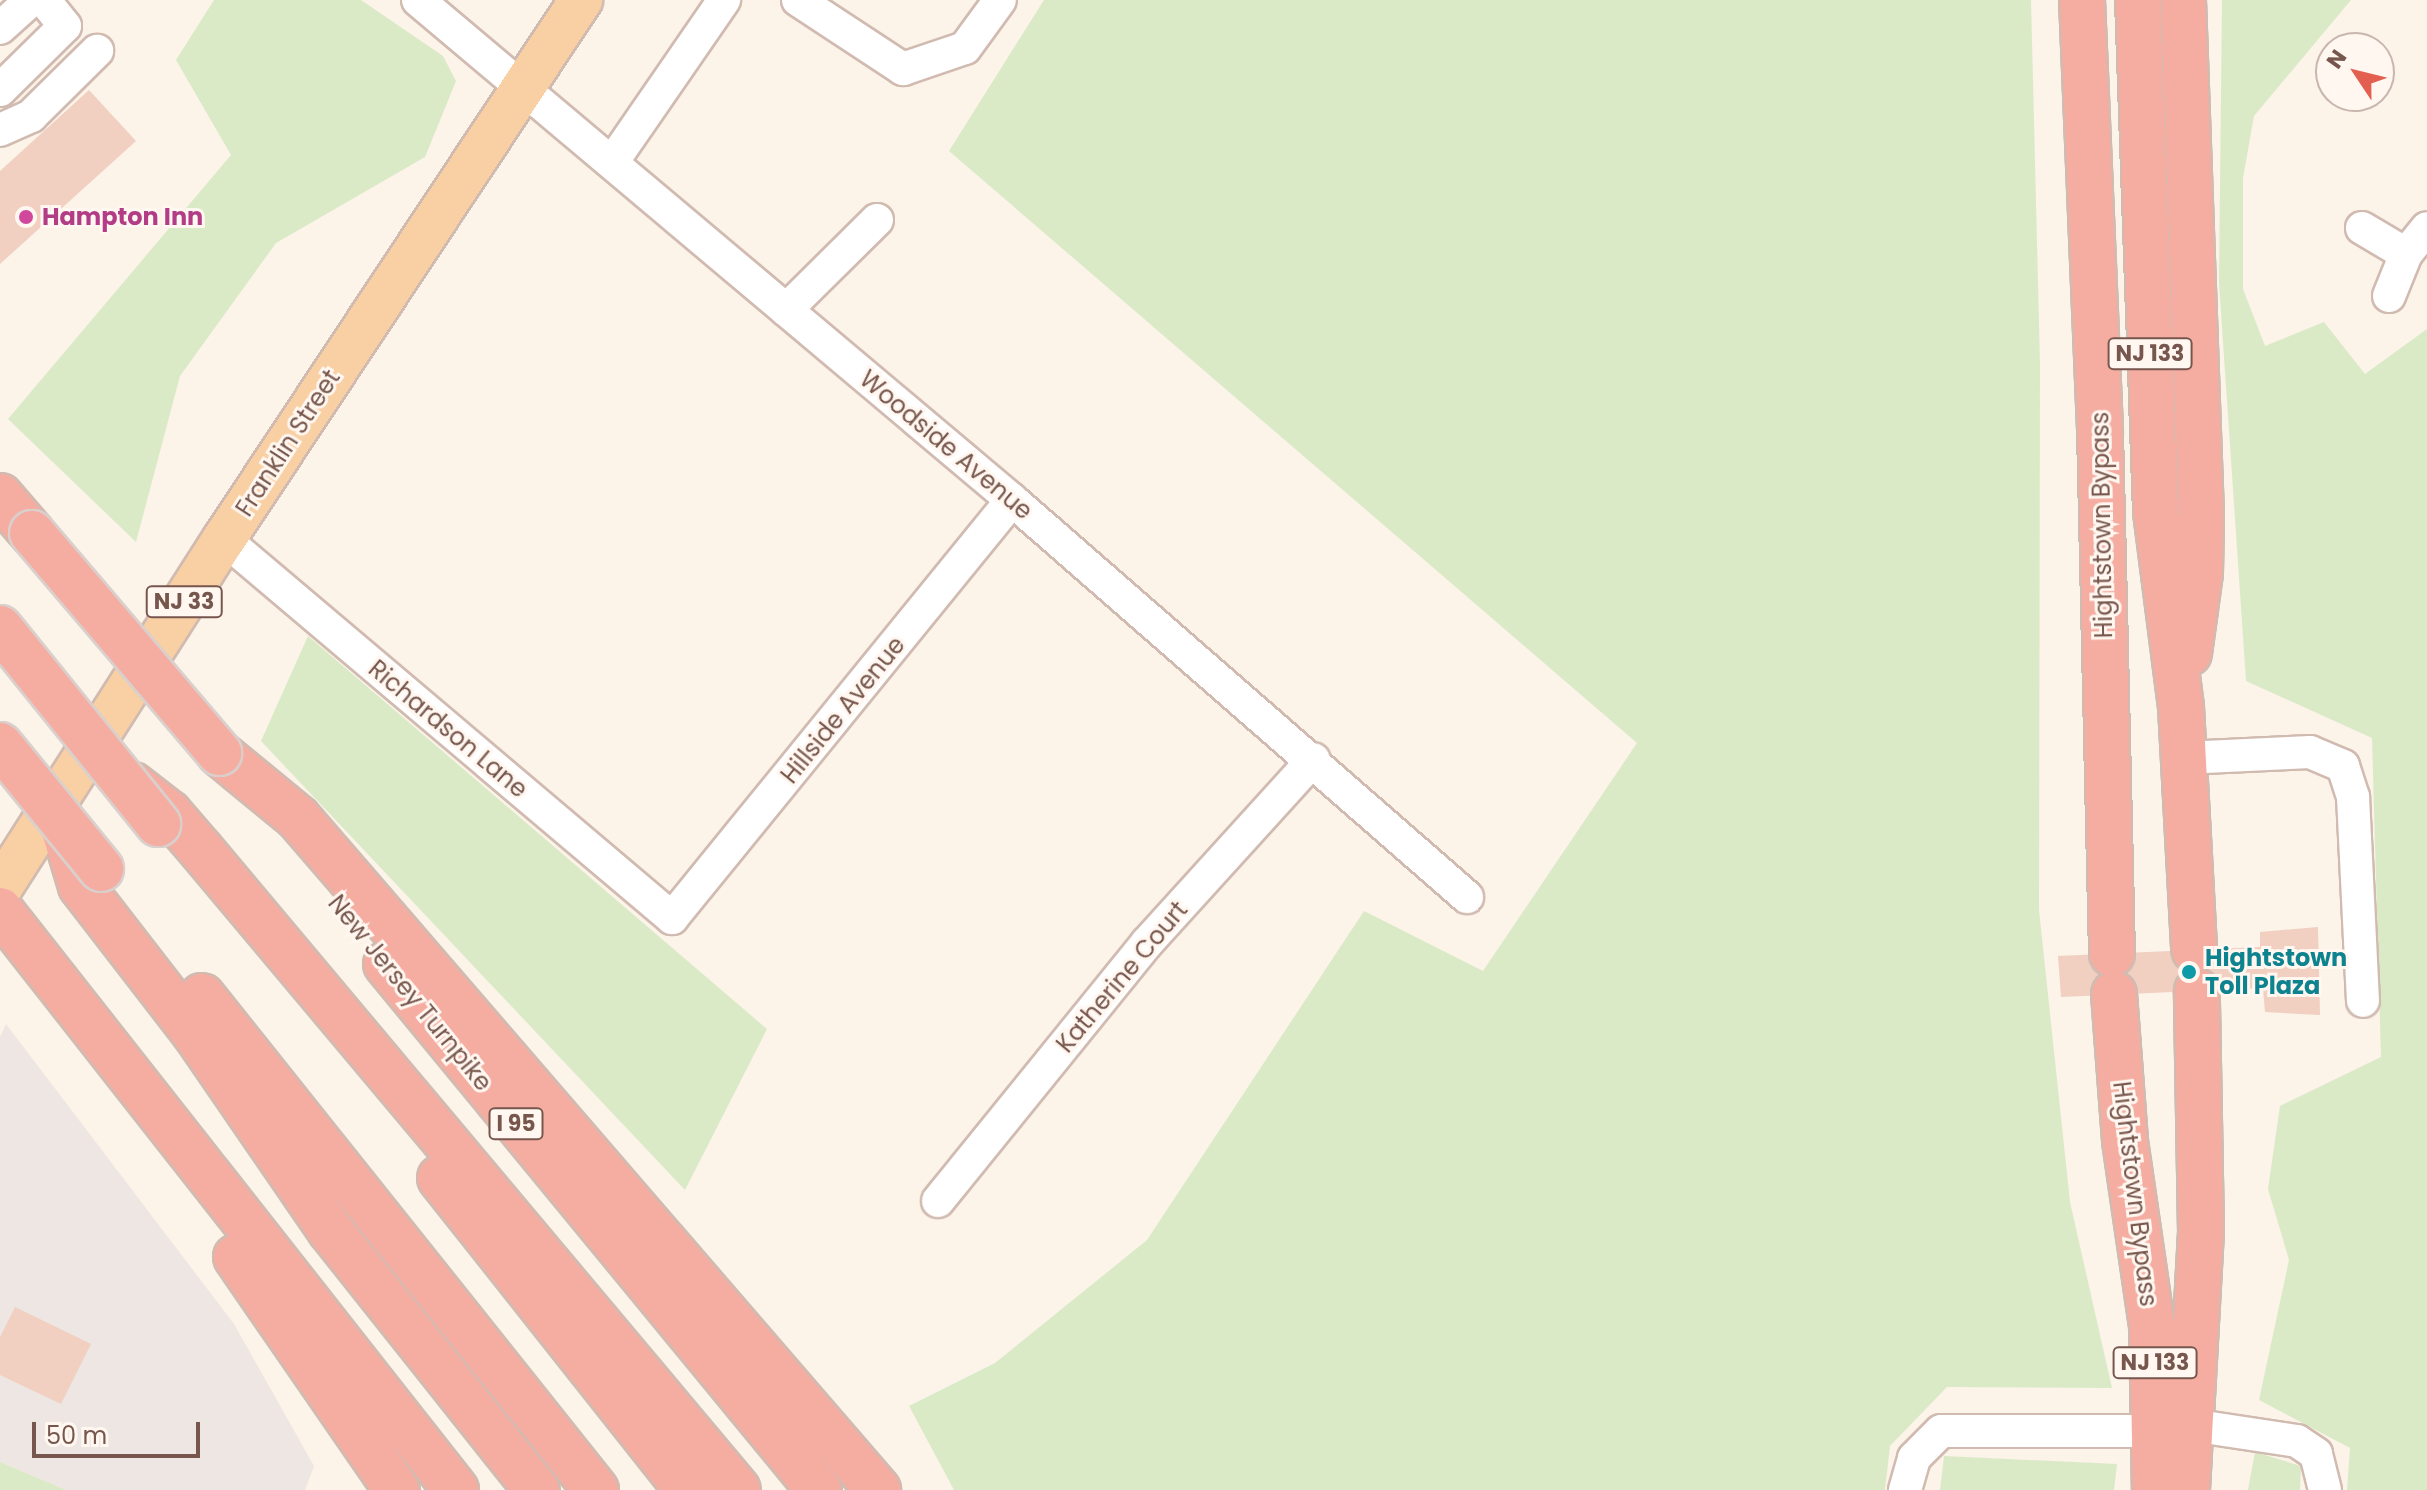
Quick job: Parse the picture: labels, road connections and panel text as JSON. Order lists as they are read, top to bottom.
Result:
{
  "streets": {
    "highway": [
      "NJ 133",
      "Hightstown Bypass",
      "New Jersey Turnpike",
      "I 95"
    ],
    "main road": ["Franklin Street", "NJ 33"],
    "street": [
      "Woodside Avenue",
      "Hillside Avenue",
      "Richardson Lane",
      "Katherine Court"
    ]
  },
  "crossings": [
    ["Franklin Street", "Woodside Avenue"],
    ["Franklin Street", "Richardson Lane"],
    ["Woodside Avenue", "Hillside Avenue"],
    ["Woodside Avenue", "Katherine Court"],
    ["Hillside Avenue", "Richardson Lane"]
  ],
  "places": ["Hampton Inn", "Hightstown Toll Plaza"],
  "scale_bar": "50 m",
  "north": "top left"
}
